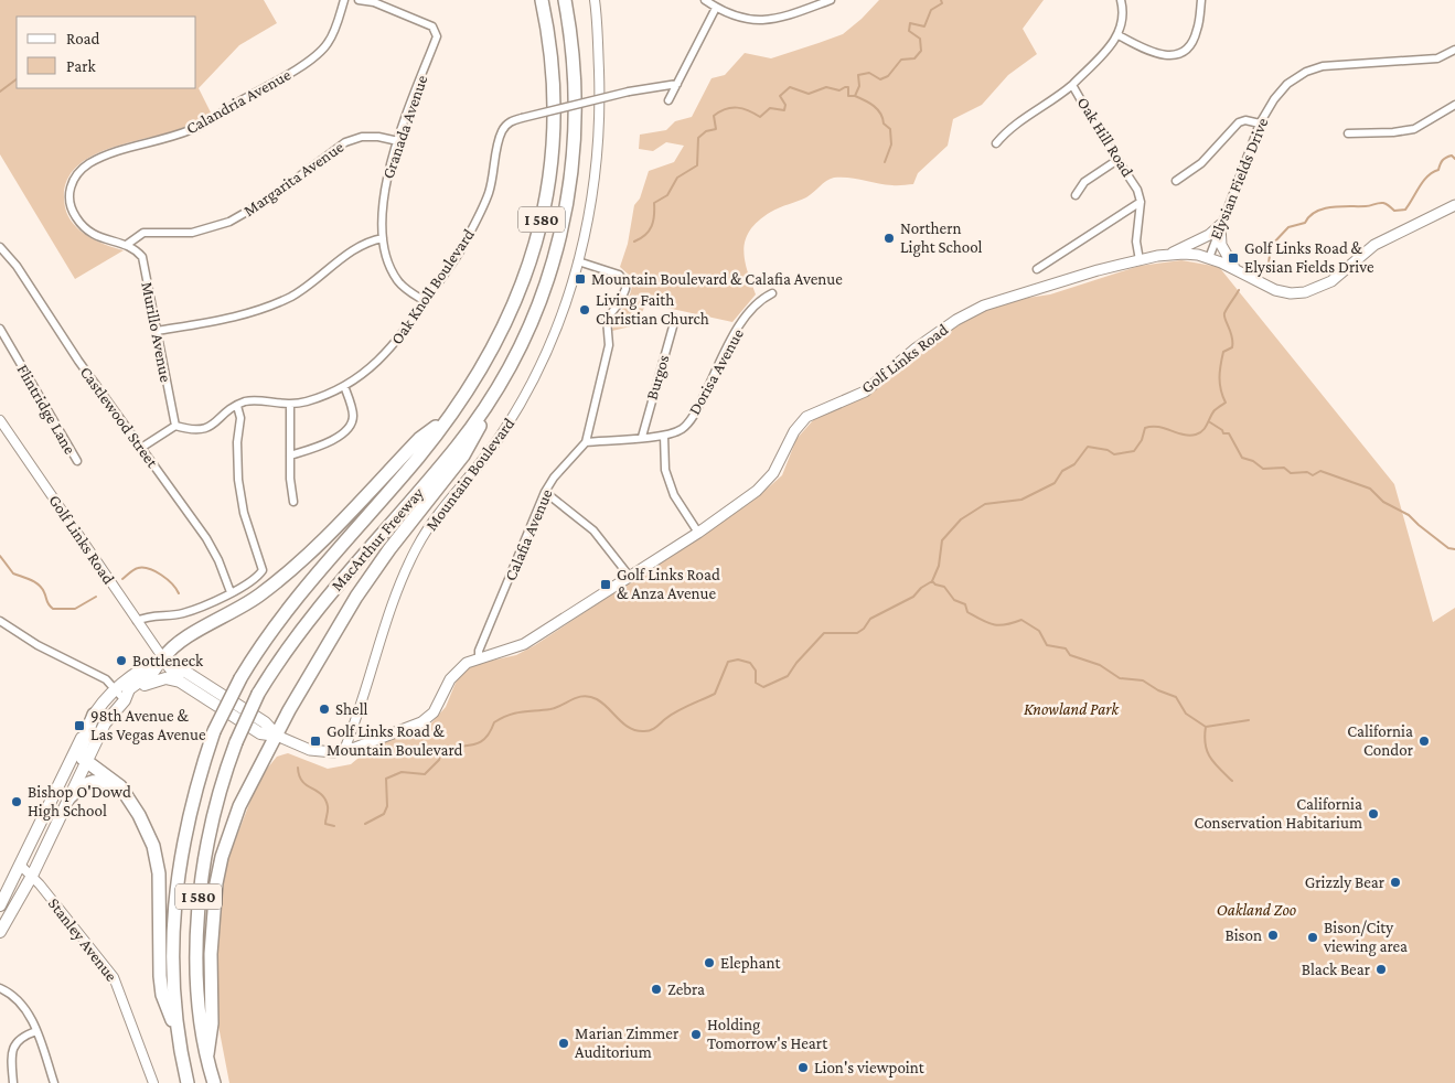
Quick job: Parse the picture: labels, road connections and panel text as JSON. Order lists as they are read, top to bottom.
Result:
{
  "streets": {
    "highway": ["I 580", "MacArthur Freeway"],
    "main road": ["Golf Links Road"],
    "street": [
      "Calandria Avenue",
      "Granada Avenue",
      "Oak Hill Road",
      "Margarita Avenue",
      "Elysian Fields Drive",
      "Oak Knoll Boulevard",
      "Murillo Avenue",
      "Dorisa Avenue",
      "Burgos",
      "Flintridge Lane",
      "Castlewood Street",
      "Mountain Boulevard",
      "Calafia Avenue",
      "Stanley Avenue"
    ]
  },
  "crossings": [
    ["Calandria Avenue", "Margarita Avenue"],
    ["Calandria Avenue", "Murillo Avenue"],
    ["Granada Avenue", "Margarita Avenue"],
    ["Granada Avenue", "Oak Knoll Boulevard"],
    ["Oak Hill Road", "Golf Links Road"],
    ["Margarita Avenue", "Murillo Avenue"],
    ["Elysian Fields Drive", "Golf Links Road"],
    ["Oak Knoll Boulevard", "Murillo Avenue"],
    ["Golf Links Road", "Mountain Boulevard"],
    ["Golf Links Road", "Calafia Avenue"],
    ["Dorisa Avenue", "Burgos"],
    ["Dorisa Avenue", "Calafia Avenue"],
    ["Mountain Boulevard", "Calafia Avenue"]
  ],
  "parks": ["Knowland Park", "Oakland Zoo"],
  "places": {
    "other": [
      "Northern Light School",
      "Living Faith Christian Church",
      "Bottleneck",
      "Shell",
      "California Condor",
      "Bishop O'Dowd High School",
      "California Conservation Habitarium",
      "Grizzly Bear",
      "Bison",
      "Bison/City viewing area",
      "Elephant",
      "Black Bear",
      "Zebra",
      "Holding Tomorrow's Heart",
      "Marian Zimmer Auditorium",
      "Lion's viewpoint"
    ],
    "transit": [
      "Golf Links Road & Elysian Fields Drive",
      "Mountain Boulevard & Calafia Avenue",
      "Golf Links Road & Anza Avenue",
      "98th Avenue & Las Vegas Avenue",
      "Golf Links Road & Mountain Boulevard"
    ]
  },
  "legend": ["Road", "Park"]
}
